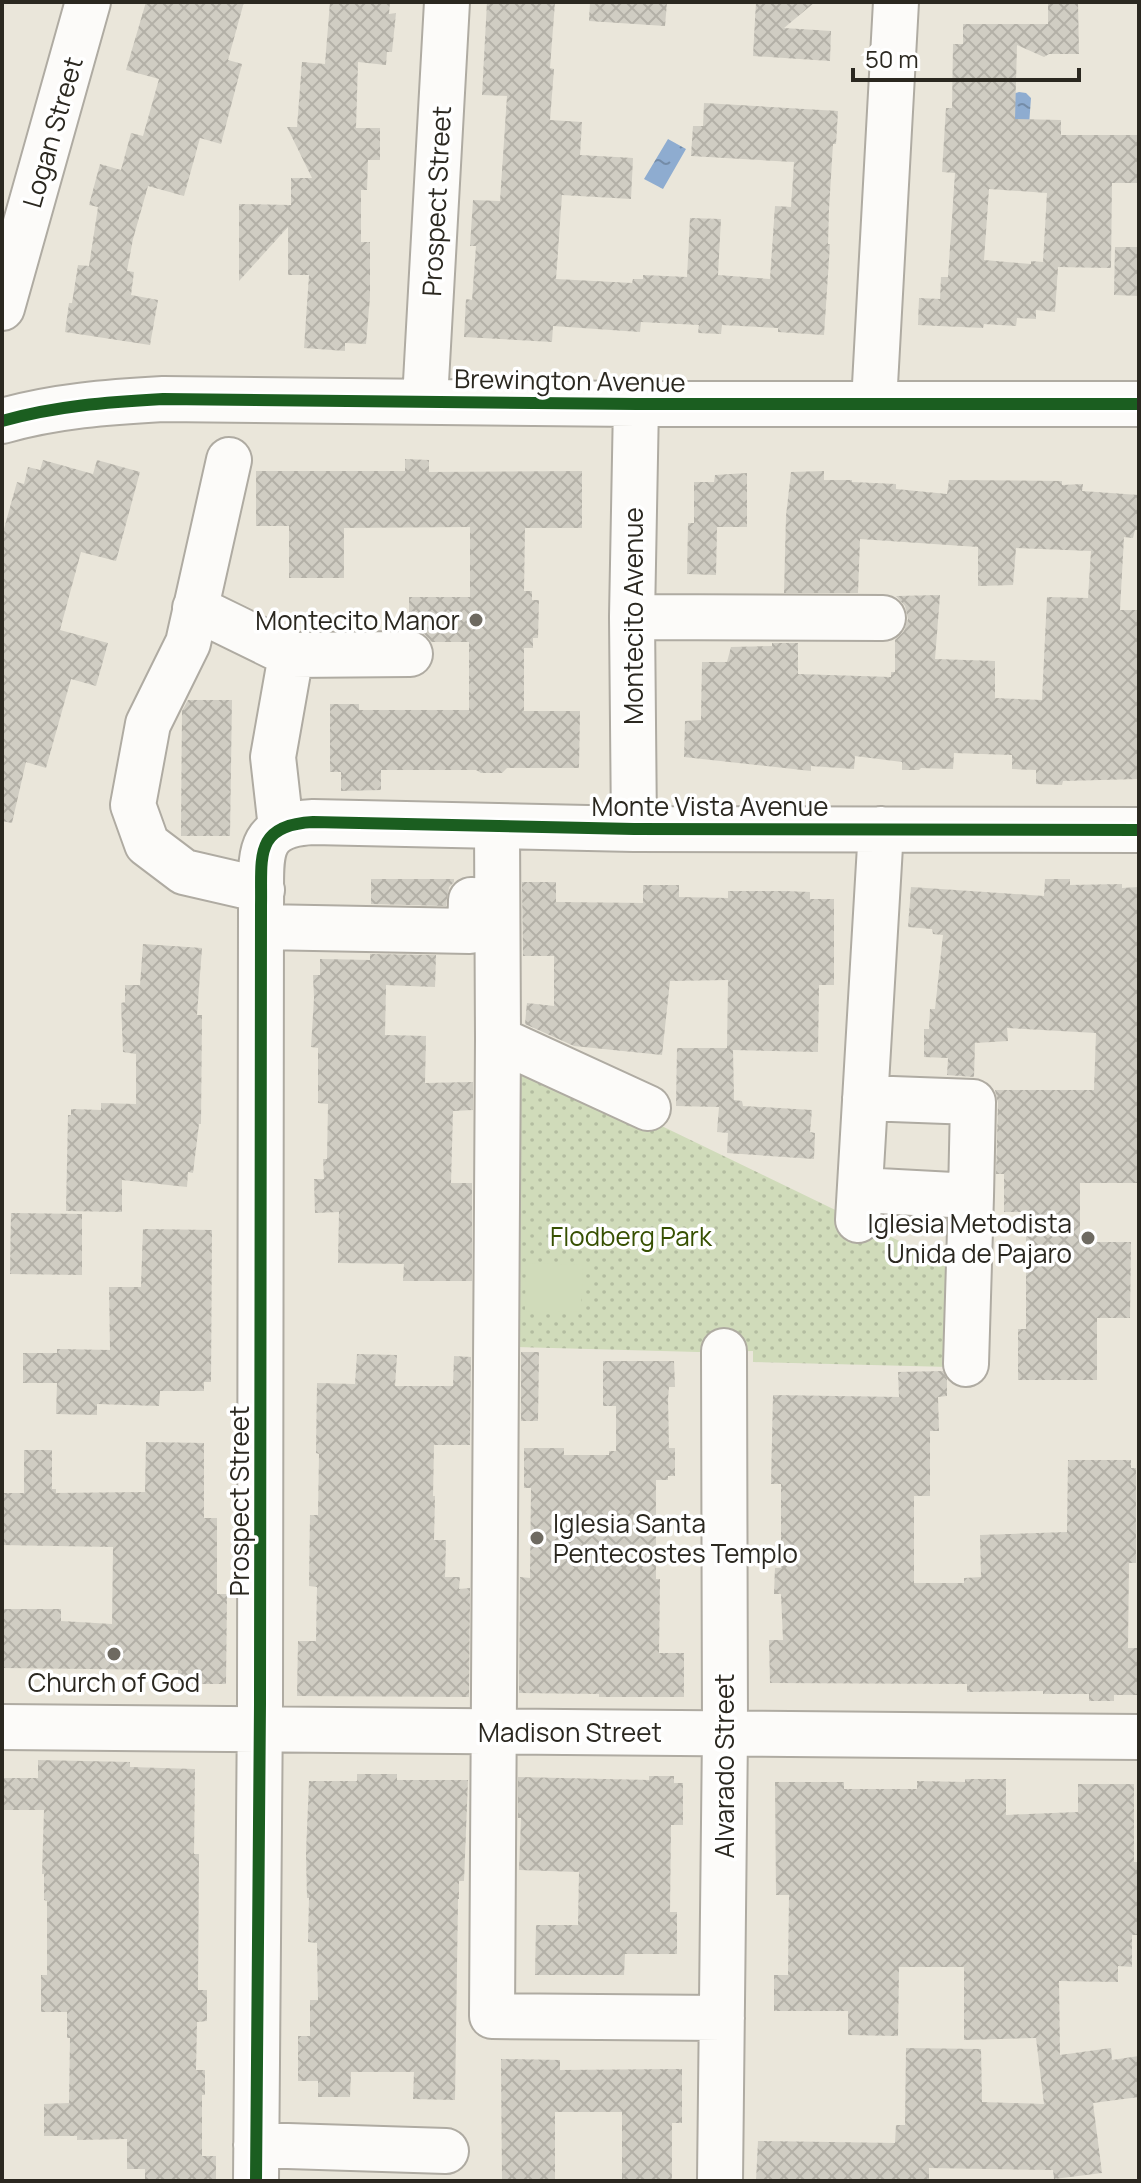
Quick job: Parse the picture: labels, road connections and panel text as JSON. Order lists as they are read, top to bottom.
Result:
{
  "streets": {
    "street": [
      "Logan Street",
      "Prospect Street",
      "Brewington Avenue",
      "Montecito Avenue",
      "Monte Vista Avenue",
      "Madison Street",
      "Alvarado Street"
    ]
  },
  "crossings": [
    ["Prospect Street", "Brewington Avenue"],
    ["Prospect Street", "Monte Vista Avenue"],
    ["Prospect Street", "Madison Street"],
    ["Brewington Avenue", "Montecito Avenue"],
    ["Montecito Avenue", "Monte Vista Avenue"],
    ["Madison Street", "Alvarado Street"]
  ],
  "parks": ["Flodberg Park"],
  "places": [
    "Montecito Manor",
    "Iglesia Metodista Unida de Pajaro",
    "Iglesia Santa Pentecostes Templo",
    "Church of God"
  ],
  "scale_bar": "50 m"
}
